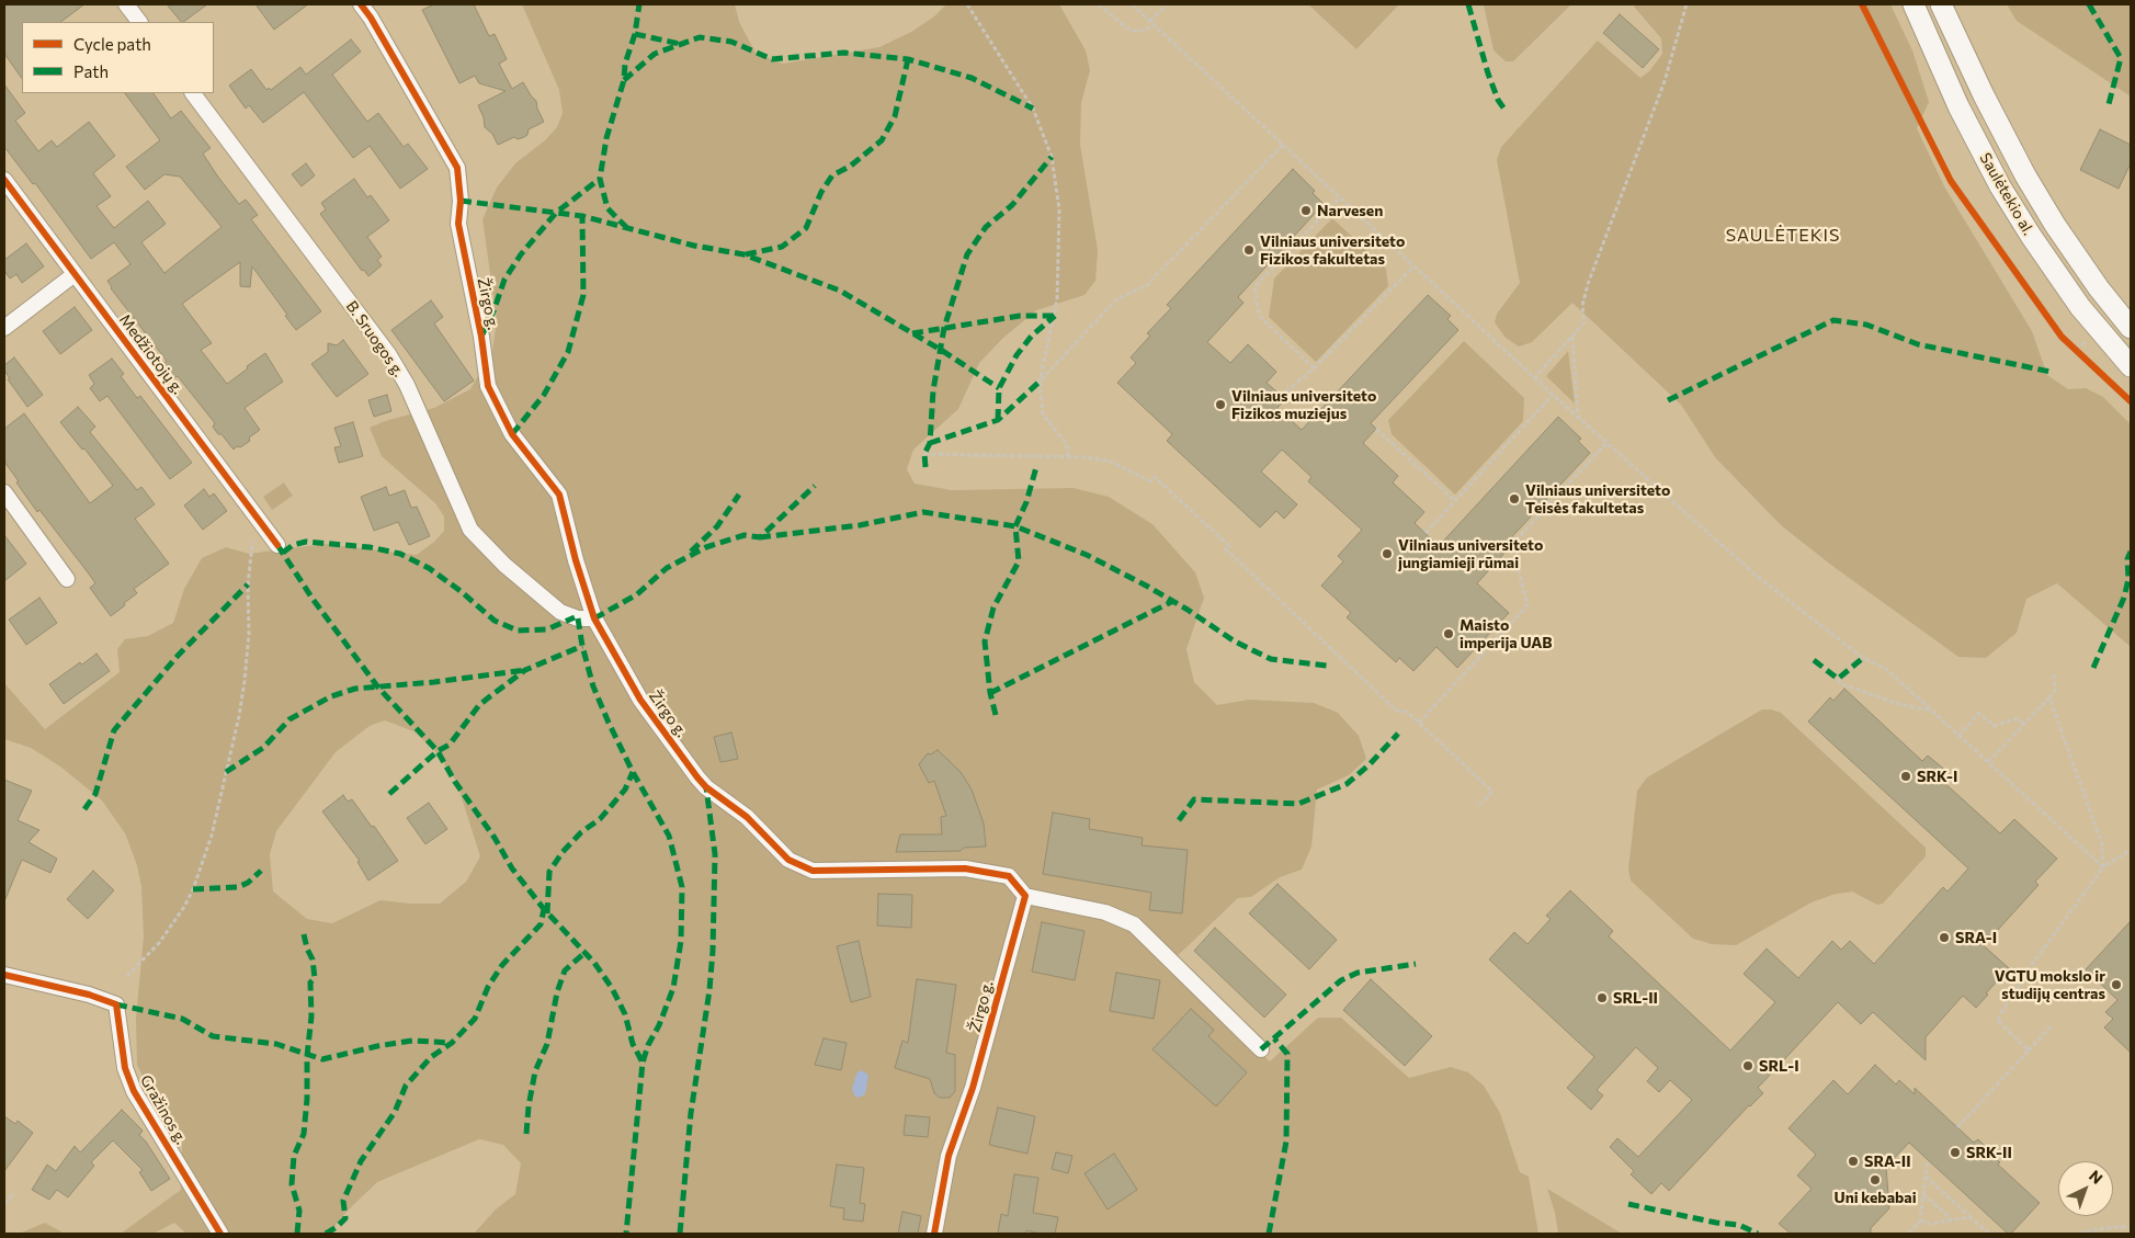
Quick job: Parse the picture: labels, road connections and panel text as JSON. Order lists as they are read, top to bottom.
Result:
{
  "streets": {
    "main road": ["Saulėtekio al."],
    "street": [
      "Žirgo g.",
      "B. Sruogos g.",
      "Medžiotojų g.",
      "Gražinos g."
    ]
  },
  "crossings": [
    ["Žirgo g.", "B. Sruogos g."]
  ],
  "districts": ["SAULĖTEKIS"],
  "places": [
    "Narvesen",
    "Vilniaus universiteto Fizikos fakultetas",
    "Vilniaus universiteto Fizikos muziejus",
    "Vilniaus universiteto Teisės fakultetas",
    "Vilniaus universiteto jungiamieji rūmai",
    "Maisto imperija UAB",
    "SRK-I",
    "SRA-I",
    "VGTU mokslo ir studijų centras",
    "SRL-II",
    "SRL-I",
    "SRK-II",
    "SRA-II",
    "Uni kebabai"
  ],
  "legend": ["Cycle path", "Path"],
  "north": "top right"
}
